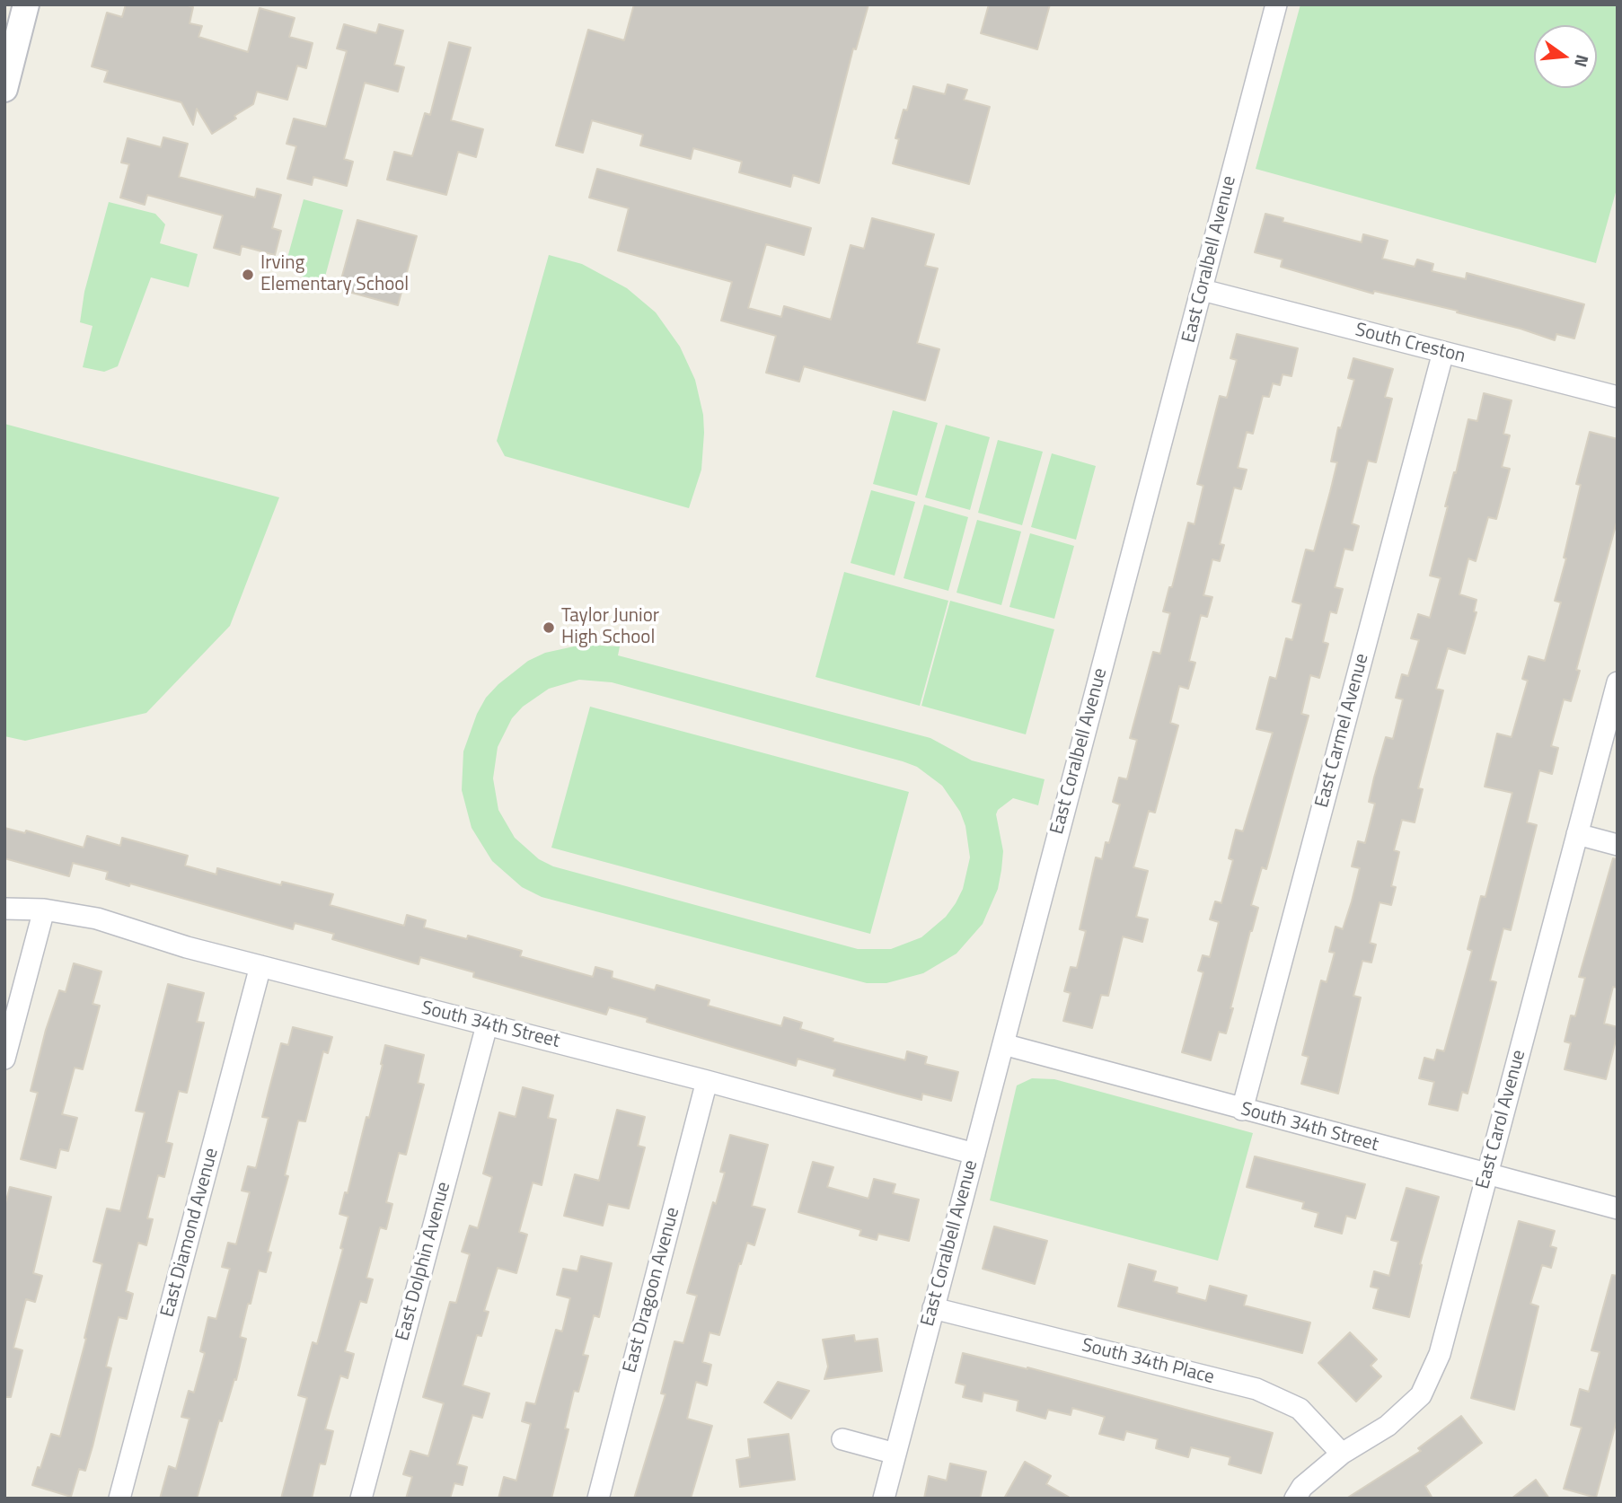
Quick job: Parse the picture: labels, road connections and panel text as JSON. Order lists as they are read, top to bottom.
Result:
{
  "streets": {
    "street": [
      "East Coralbell Avenue",
      "South Creston",
      "East Carmel Avenue",
      "South 34th Street",
      "East Carol Avenue",
      "East Diamond Avenue",
      "East Dolphin Avenue",
      "East Dragoon Avenue",
      "South 34th Place"
    ]
  },
  "crossings": [
    ["East Coralbell Avenue", "South Creston"],
    ["East Coralbell Avenue", "South 34th Street"],
    ["East Coralbell Avenue", "South 34th Place"],
    ["South Creston", "East Carmel Avenue"],
    ["East Carmel Avenue", "South 34th Street"],
    ["South 34th Street", "East Carol Avenue"],
    ["South 34th Street", "East Diamond Avenue"],
    ["South 34th Street", "East Dolphin Avenue"],
    ["South 34th Street", "East Dragoon Avenue"],
    ["East Carol Avenue", "South 34th Place"]
  ],
  "places": ["Irving Elementary School", "Taylor Junior High School"],
  "north": "right"
}
